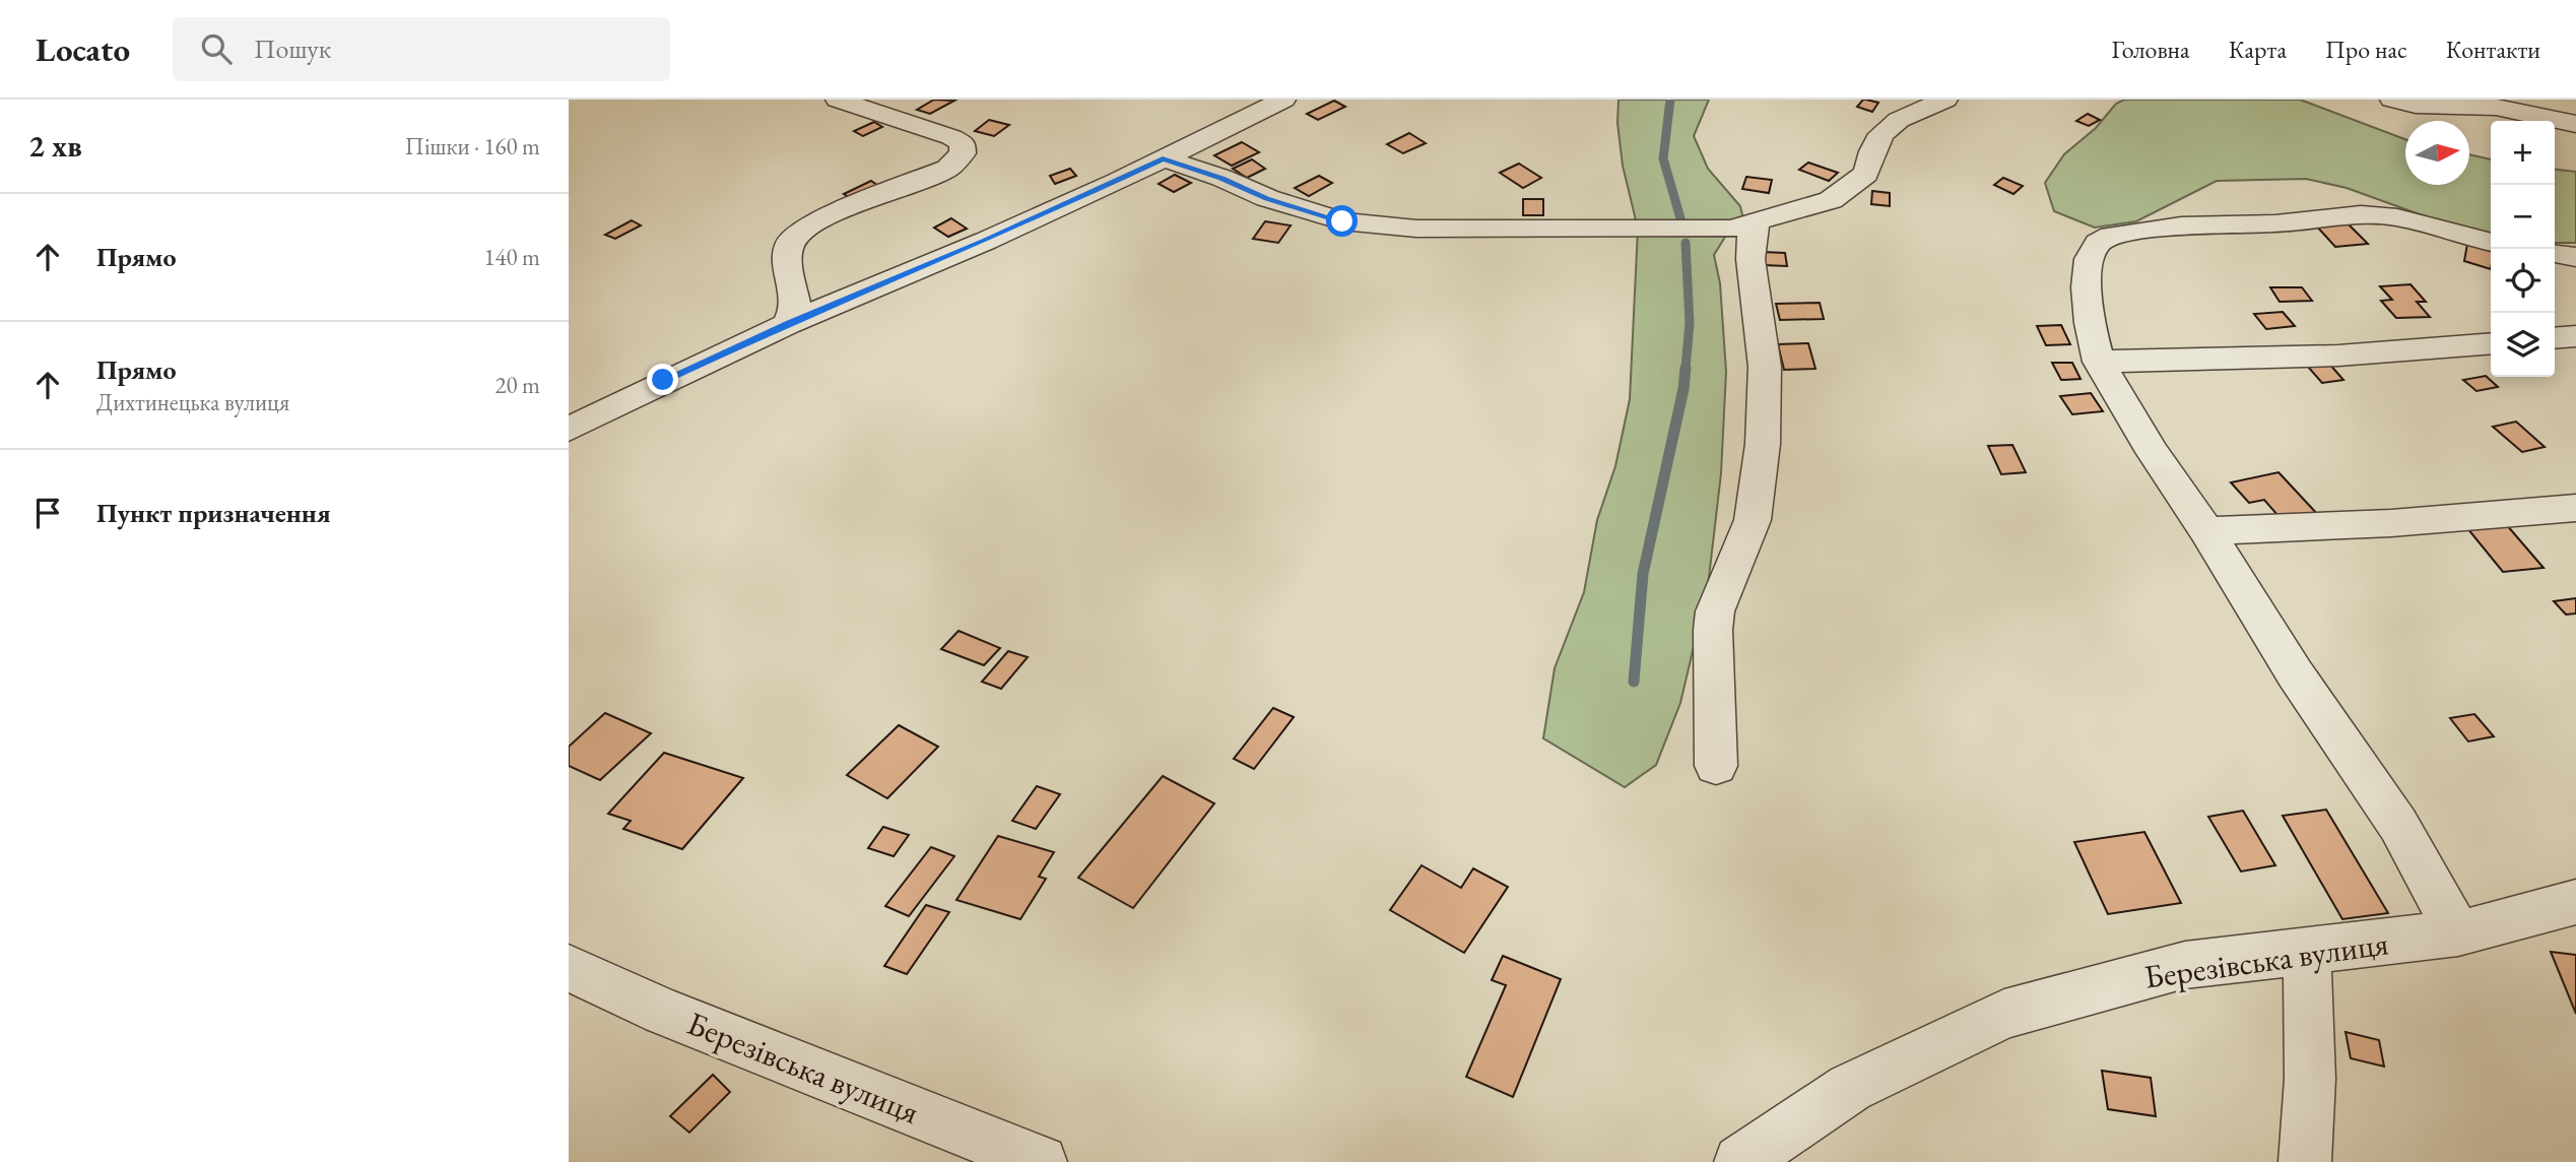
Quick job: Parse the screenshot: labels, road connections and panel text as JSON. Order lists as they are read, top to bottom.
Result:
{
  "streets": {
    "street": ["Березівська вулиця"]
  },
  "north": "right",
  "page": {
    "header": "Locato",
    "search": "Пошук",
    "nav": [
      "Головна",
      "Карта",
      "Про нас",
      "Контакти"
    ],
    "heading": ["2 хв", "Пішки · 160 m"],
    "map_buttons": ["+", "−"],
    "list": [
      ["Прямо", "140 m"],
      ["Прямо", "Дихтинецька вулиця", "20 m"],
      "Пункт призначення"
    ]
  }
}
